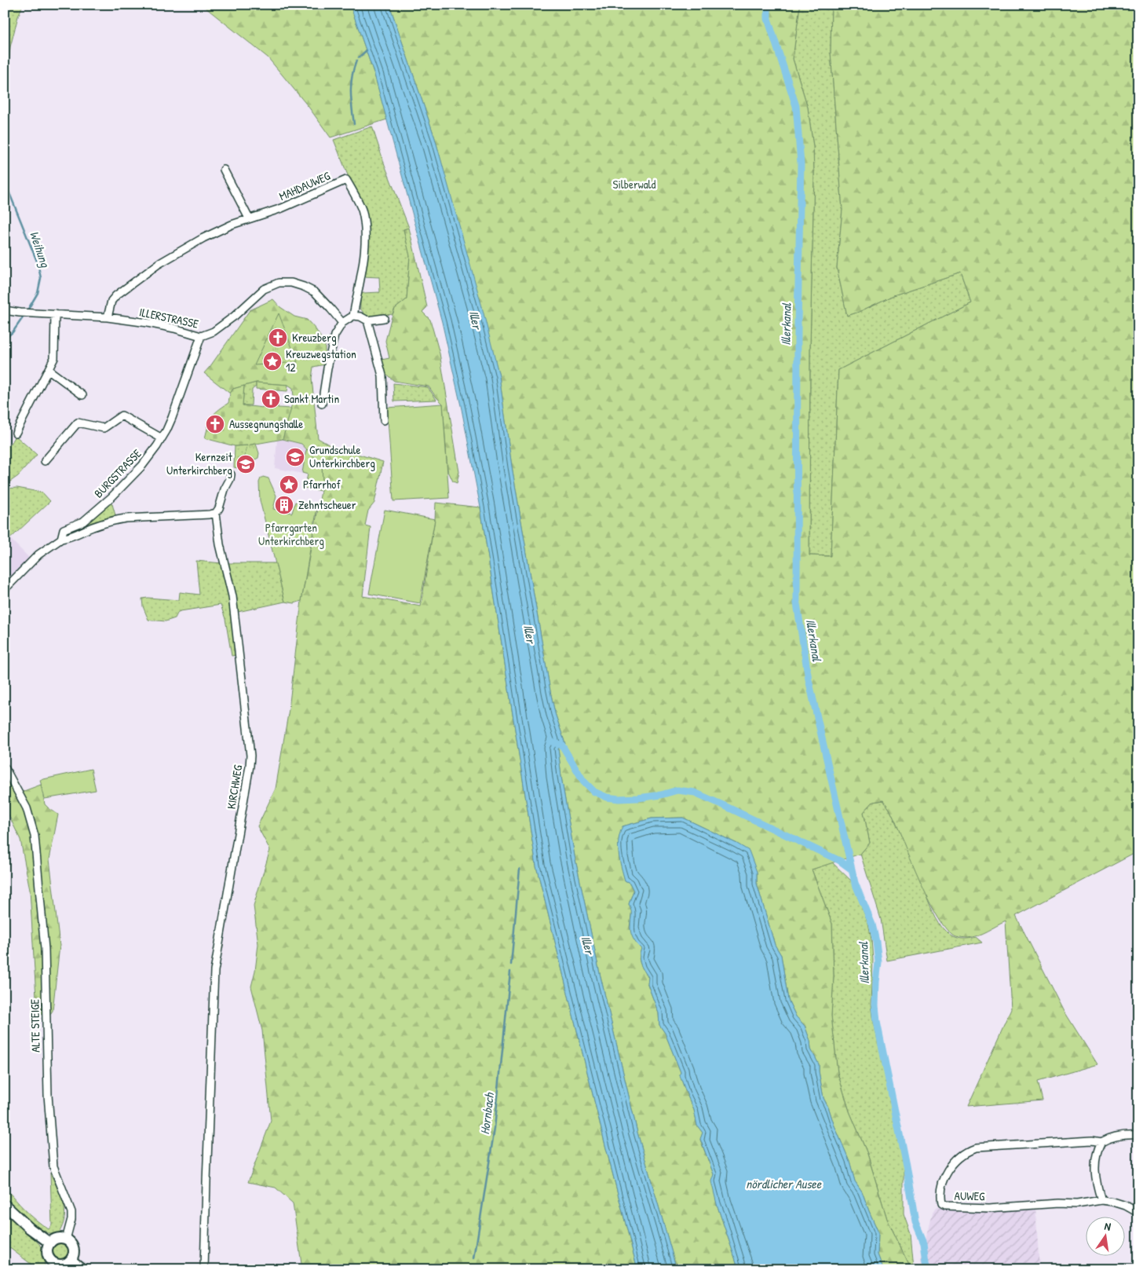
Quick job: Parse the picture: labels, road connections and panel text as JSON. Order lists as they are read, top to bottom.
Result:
{
  "streets": {
    "street": [
      "MAHDAUWEG",
      "ILLERSTRASSE",
      "BURGSTRASSE",
      "KIRCHWEG",
      "ALTE STEIGE",
      "AUWEG"
    ]
  },
  "crossings": [
    ["MAHDAUWEG", "ILLERSTRASSE"],
    ["ILLERSTRASSE", "BURGSTRASSE"]
  ],
  "water": [
    "Weihung",
    "Iller",
    "Illerkanal",
    "Hornbach",
    "nördlicher Ausee"
  ],
  "parks": ["Silberwald", "Pfarrgarten Unterkirchberg"],
  "places": {
    "church": ["Kreuzberg", "Sankt Martin", "Aussegnungshalle"],
    "place": ["Kreuzwegstation 12", "Pfarrhof"],
    "school or university": ["Grundschule Unterkirchberg", "Kernzeit Unterkirchberg"],
    "building": ["Zehntscheuer"]
  },
  "north": "top"
}
